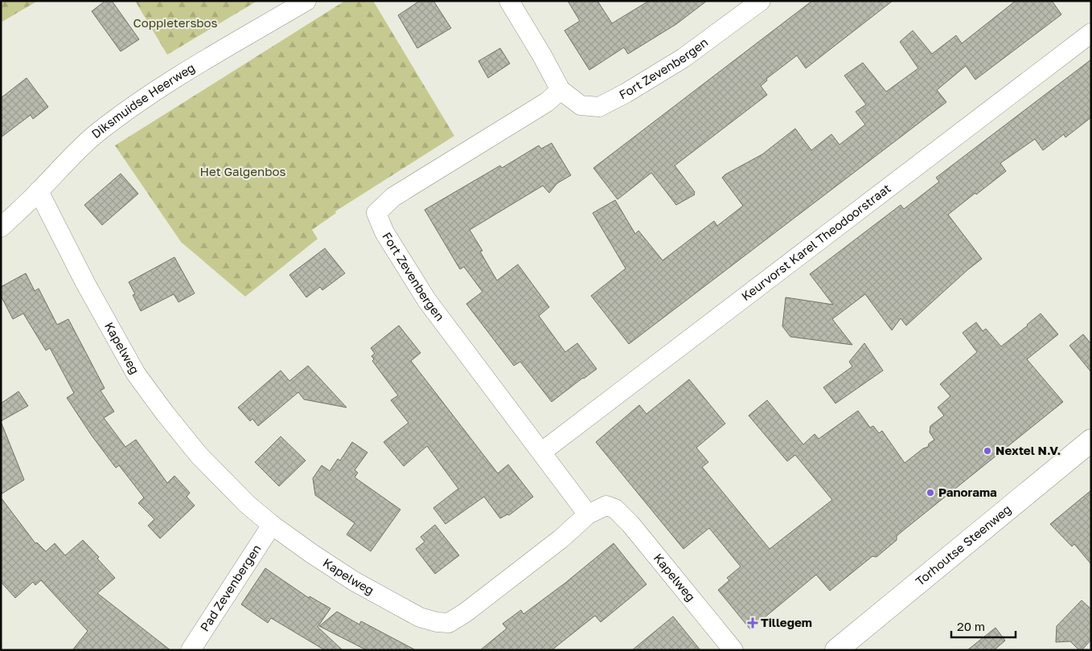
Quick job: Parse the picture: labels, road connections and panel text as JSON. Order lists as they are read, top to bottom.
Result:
{
  "streets": {
    "main road": ["Torhoutse Steenweg"],
    "street": [
      "Fort Zevenbergen",
      "Diksmuidse Heerweg",
      "Keurvorst Karel Theodoorstraat",
      "Kapelweg",
      "Pad Zevenbergen"
    ]
  },
  "crossings": [
    ["Fort Zevenbergen", "Keurvorst Karel Theodoorstraat"],
    ["Fort Zevenbergen", "Kapelweg"],
    ["Diksmuidse Heerweg", "Kapelweg"],
    ["Kapelweg", "Pad Zevenbergen"]
  ],
  "parks": ["Coppietersbos", "Het Galgenbos"],
  "places": {
    "other": ["Nextel N.V.", "Panorama"],
    "health": ["Tillegem"]
  },
  "scale_bar": "20 m"
}
